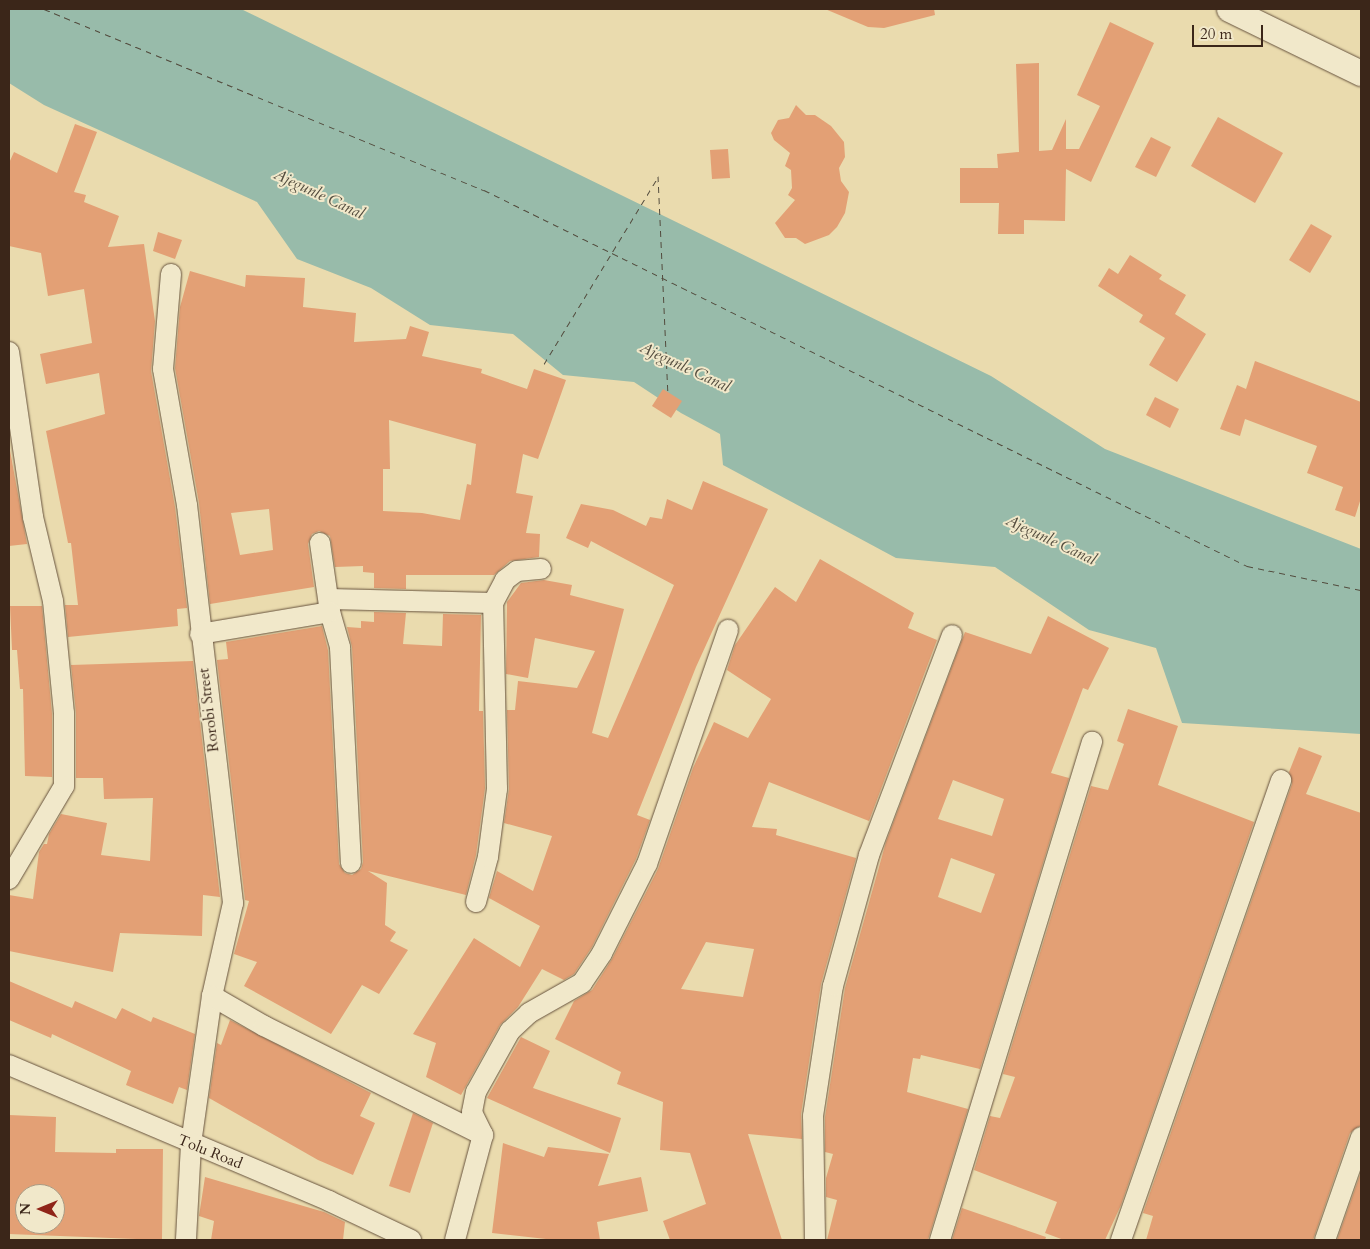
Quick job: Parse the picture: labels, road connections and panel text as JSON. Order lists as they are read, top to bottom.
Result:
{
  "streets": {
    "street": ["Rorobi Street", "Tolu Road"]
  },
  "crossings": [
    ["Rorobi Street", "Tolu Road"]
  ],
  "water": ["Ajegunle Canal"],
  "scale_bar": "20 m",
  "north": "left"
}
